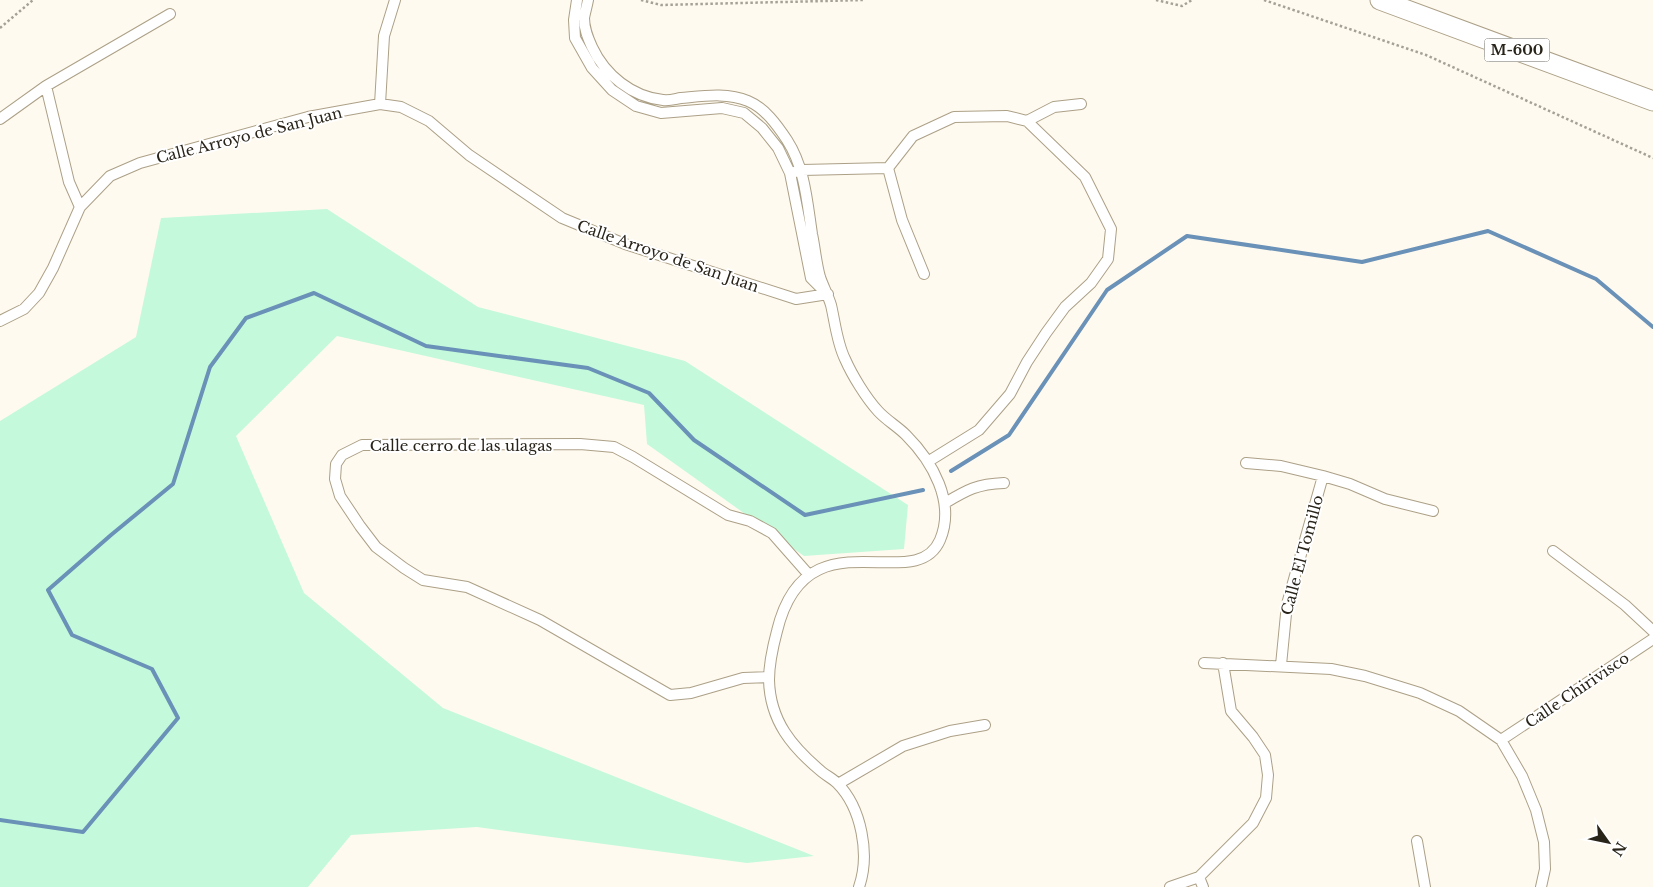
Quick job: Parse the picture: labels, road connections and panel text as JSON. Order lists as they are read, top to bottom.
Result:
{
  "streets": {
    "highway": ["M-600"],
    "street": [
      "Calle Arroyo de San Juan",
      "Calle cerro de las ulagas",
      "Calle El Tomillo",
      "Calle Chirivisco"
    ]
  },
  "north": "bottom right"
}
